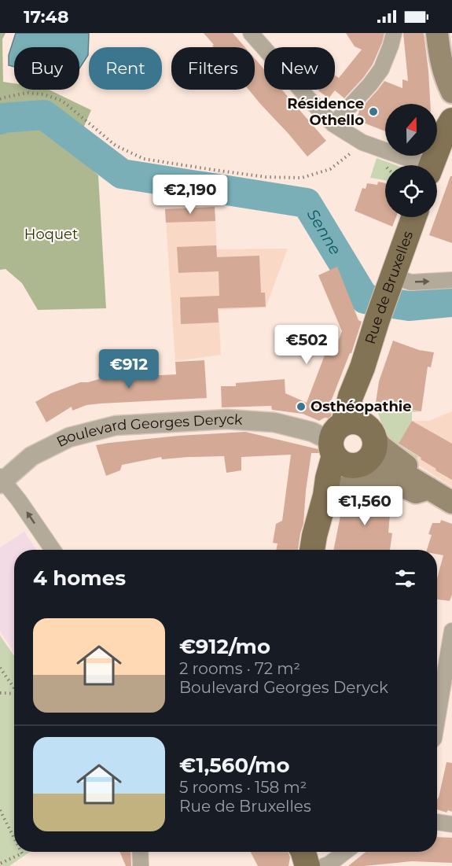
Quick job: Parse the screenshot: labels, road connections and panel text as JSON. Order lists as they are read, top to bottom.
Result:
{
  "streets": {
    "main road": ["Rue de Bruxelles"],
    "street": ["Boulevard Georges Deryck"]
  },
  "crossings": [
    ["Rue de Bruxelles", "Boulevard Georges Deryck"]
  ],
  "water": ["Senne"],
  "parks": ["Hoquet"],
  "places": ["Résidence Othello", "Osthéopathie"],
  "north": "top",
  "page": {
    "status": "17:48",
    "chip": [
      "Buy",
      "Rent",
      "Filters",
      "New"
    ],
    "price": [
      "€2,190",
      "€502",
      "€912",
      "€1,560"
    ],
    "heading": "4 homes",
    "list": [
      {
        "name": "€912/mo",
        "note": "2 rooms · 72 m² · Boulevard Georges Deryck"
      },
      {
        "name": "€1,560/mo",
        "note": "5 rooms · 158 m² · Rue de Bruxelles"
      }
    ]
  }
}
